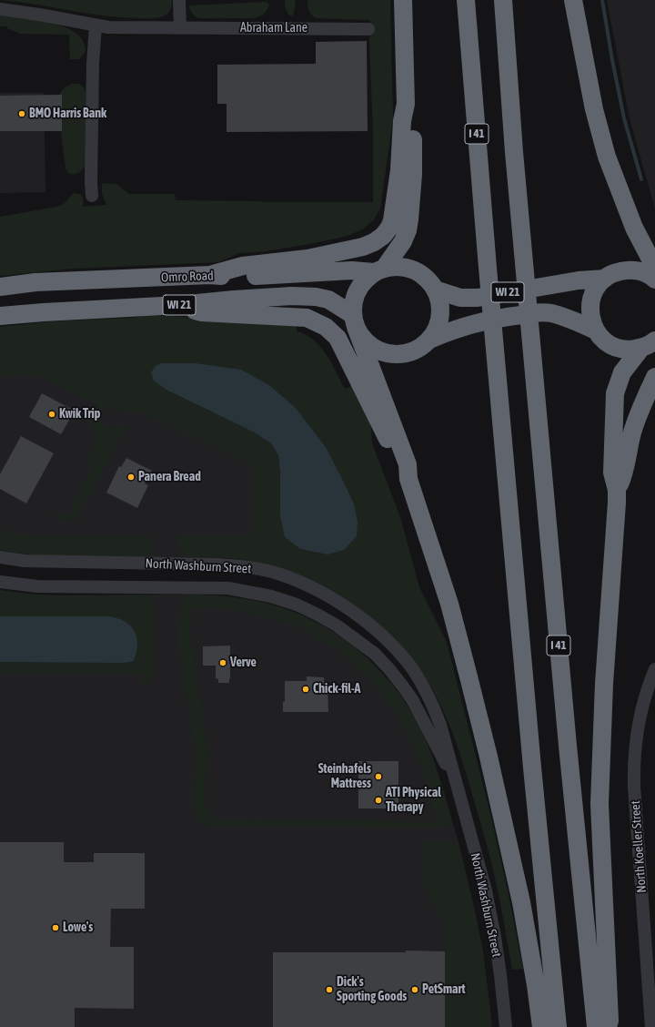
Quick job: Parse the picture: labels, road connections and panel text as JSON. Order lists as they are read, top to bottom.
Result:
{
  "streets": {
    "highway": ["I 41", "Omro Road", "WI 21"],
    "street": ["Abraham Lane", "North Washburn Street", "North Koeller Street"]
  },
  "crossings": [
    ["Omro Road", "WI 21"]
  ],
  "places": [
    "BMO Harris Bank",
    "Kwik Trip",
    "Panera Bread",
    "Verve",
    "Chick-fil-A",
    "Steinhafels Mattress",
    "ATI Physical Therapy",
    "Lowe's",
    "Dick's Sporting Goods",
    "PetSmart"
  ]
}
